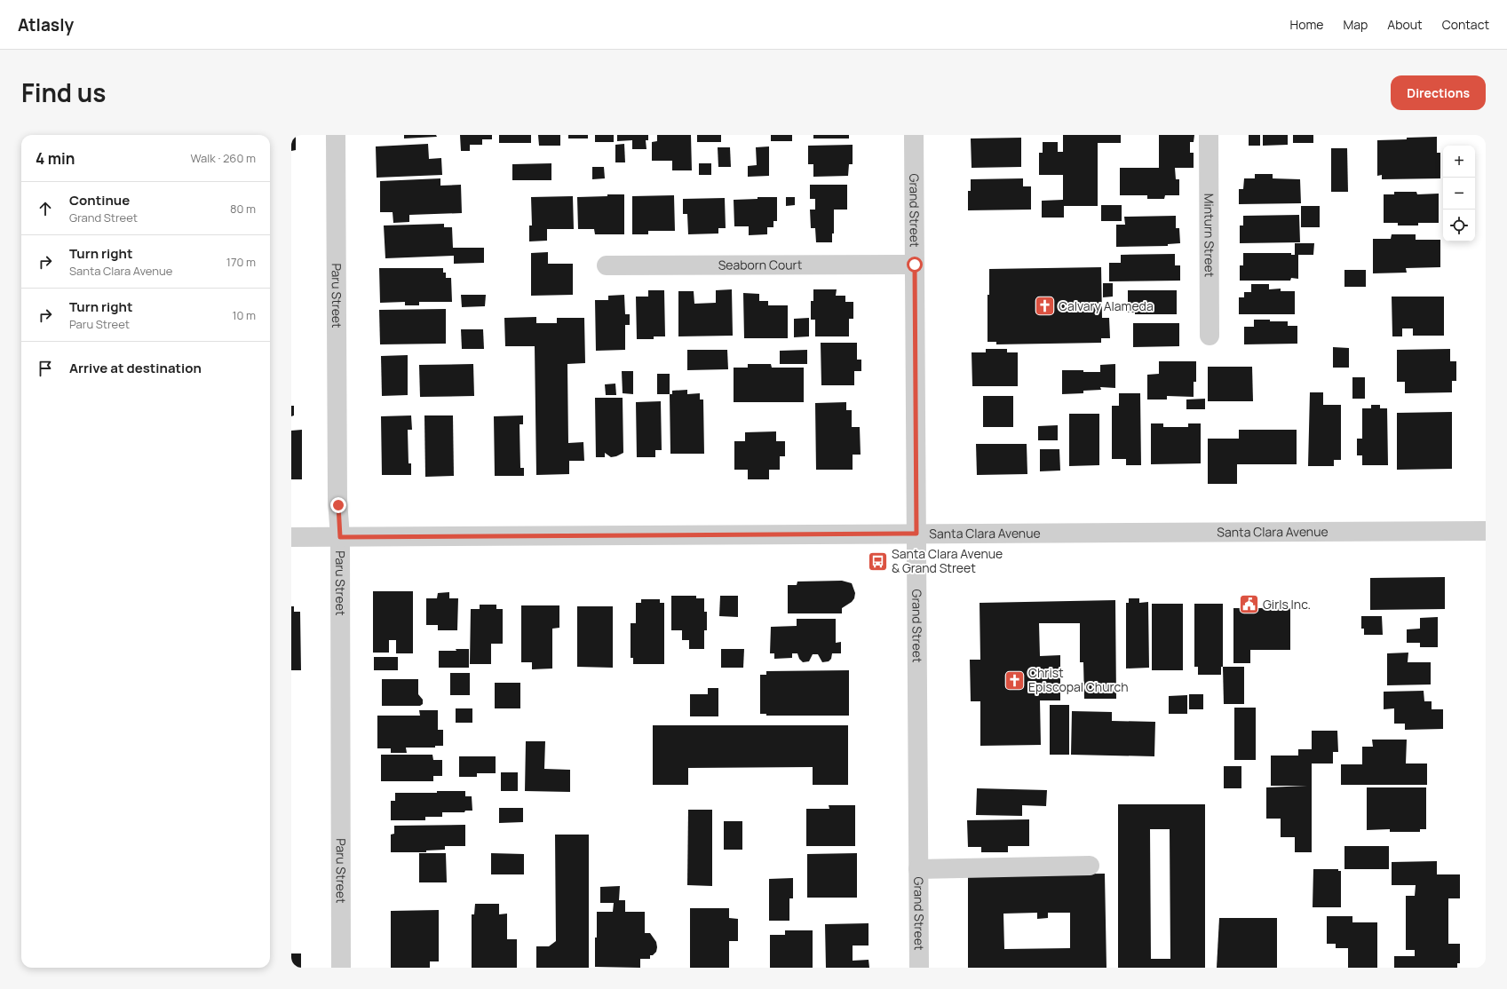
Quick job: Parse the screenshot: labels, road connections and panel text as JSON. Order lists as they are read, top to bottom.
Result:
{
  "streets": {
    "street": [
      "Grand Street",
      "Minturn Street",
      "Seaborn Court",
      "Paru Street",
      "Santa Clara Avenue"
    ]
  },
  "crossings": [
    ["Grand Street", "Seaborn Court"],
    ["Grand Street", "Santa Clara Avenue"],
    ["Paru Street", "Santa Clara Avenue"]
  ],
  "places": {
    "church": ["Calvary Alameda", "Christ Episcopal Church"],
    "bus stop": ["Santa Clara Avenue & Grand Street"],
    "public building": ["Girls Inc."]
  },
  "page": {
    "header": "Atlasly",
    "nav": [
      "Home",
      "Map",
      "About",
      "Contact"
    ],
    "title": "Find us",
    "buttons": "Directions",
    "heading": ["4 min", "Walk · 260 m"],
    "map_buttons": ["+", "−"],
    "list": [
      ["Continue", "Grand Street", "80 m"],
      ["Turn right", "Santa Clara Avenue", "170 m"],
      ["Turn right", "Paru Street", "10 m"],
      "Arrive at destination"
    ]
  }
}
